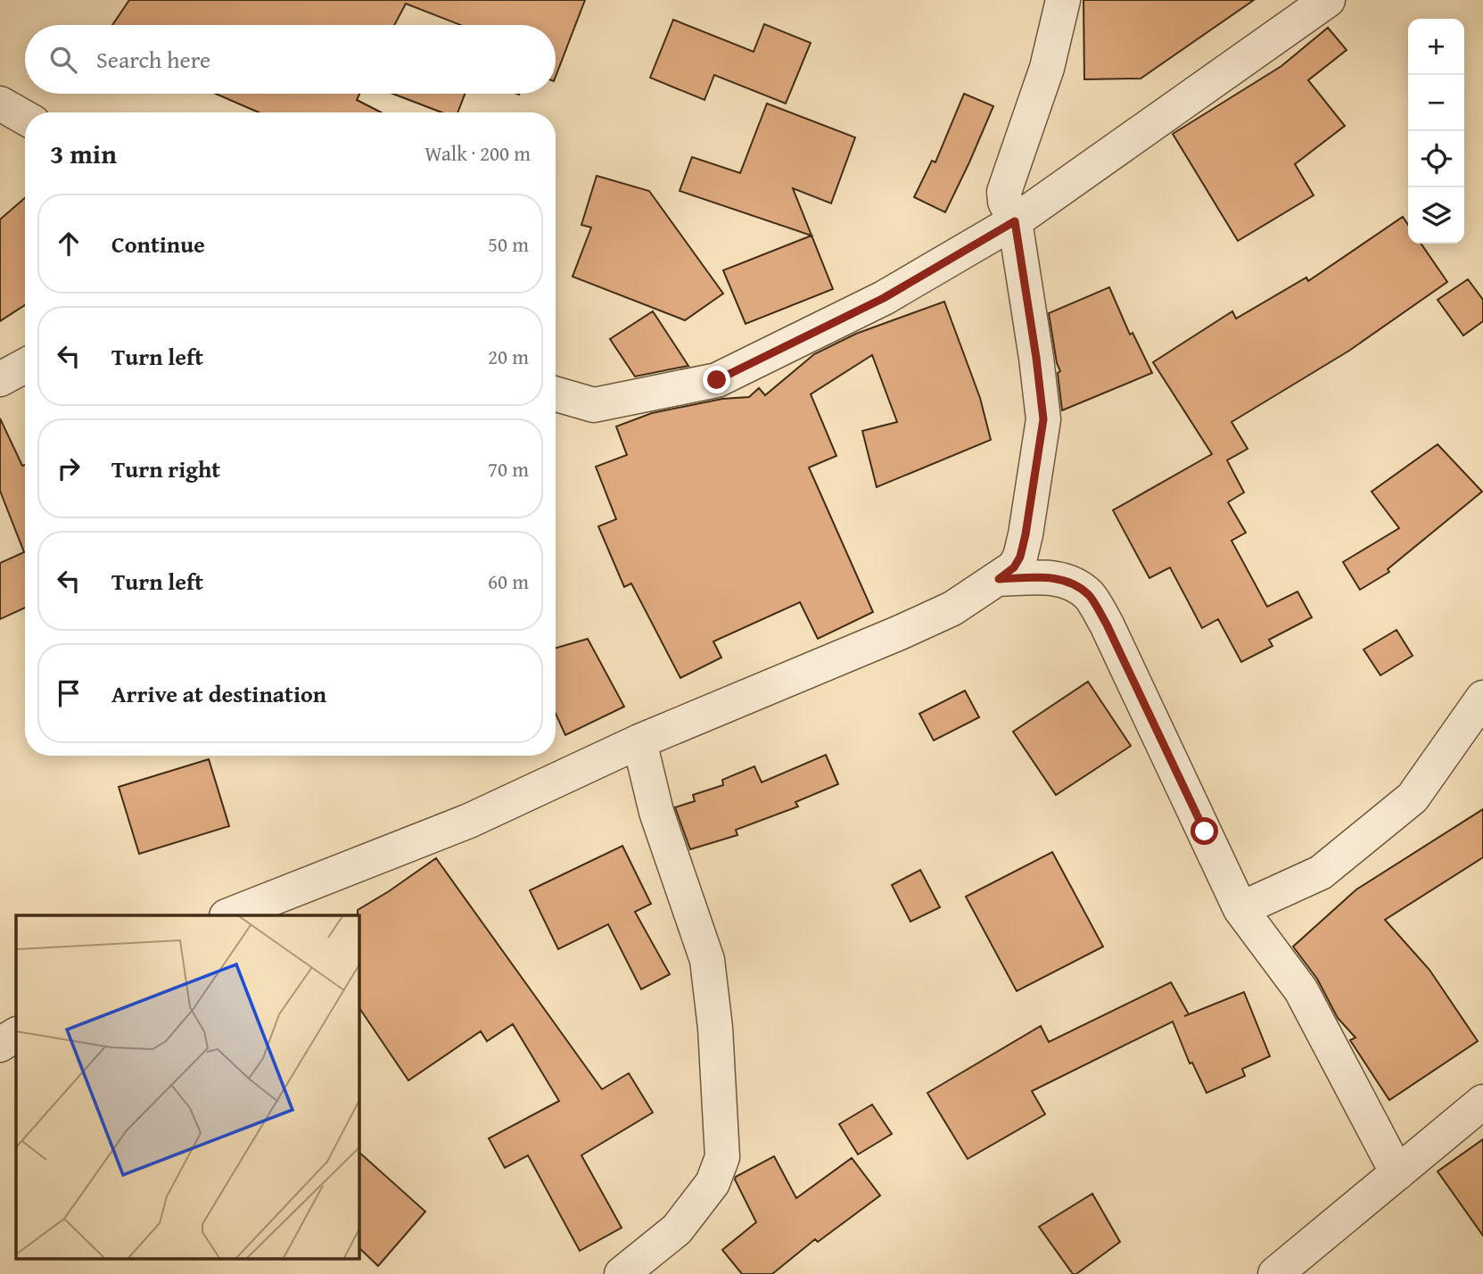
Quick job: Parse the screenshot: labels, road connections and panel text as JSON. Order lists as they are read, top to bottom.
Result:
{
  "page": {
    "map_buttons": ["+", "−"],
    "search": "Search here",
    "heading": ["3 min", "Walk · 200 m"],
    "list": [
      ["Continue", "50 m"],
      ["Turn left", "20 m"],
      ["Turn right", "70 m"],
      ["Turn left", "60 m"],
      "Arrive at destination"
    ]
  }
}
